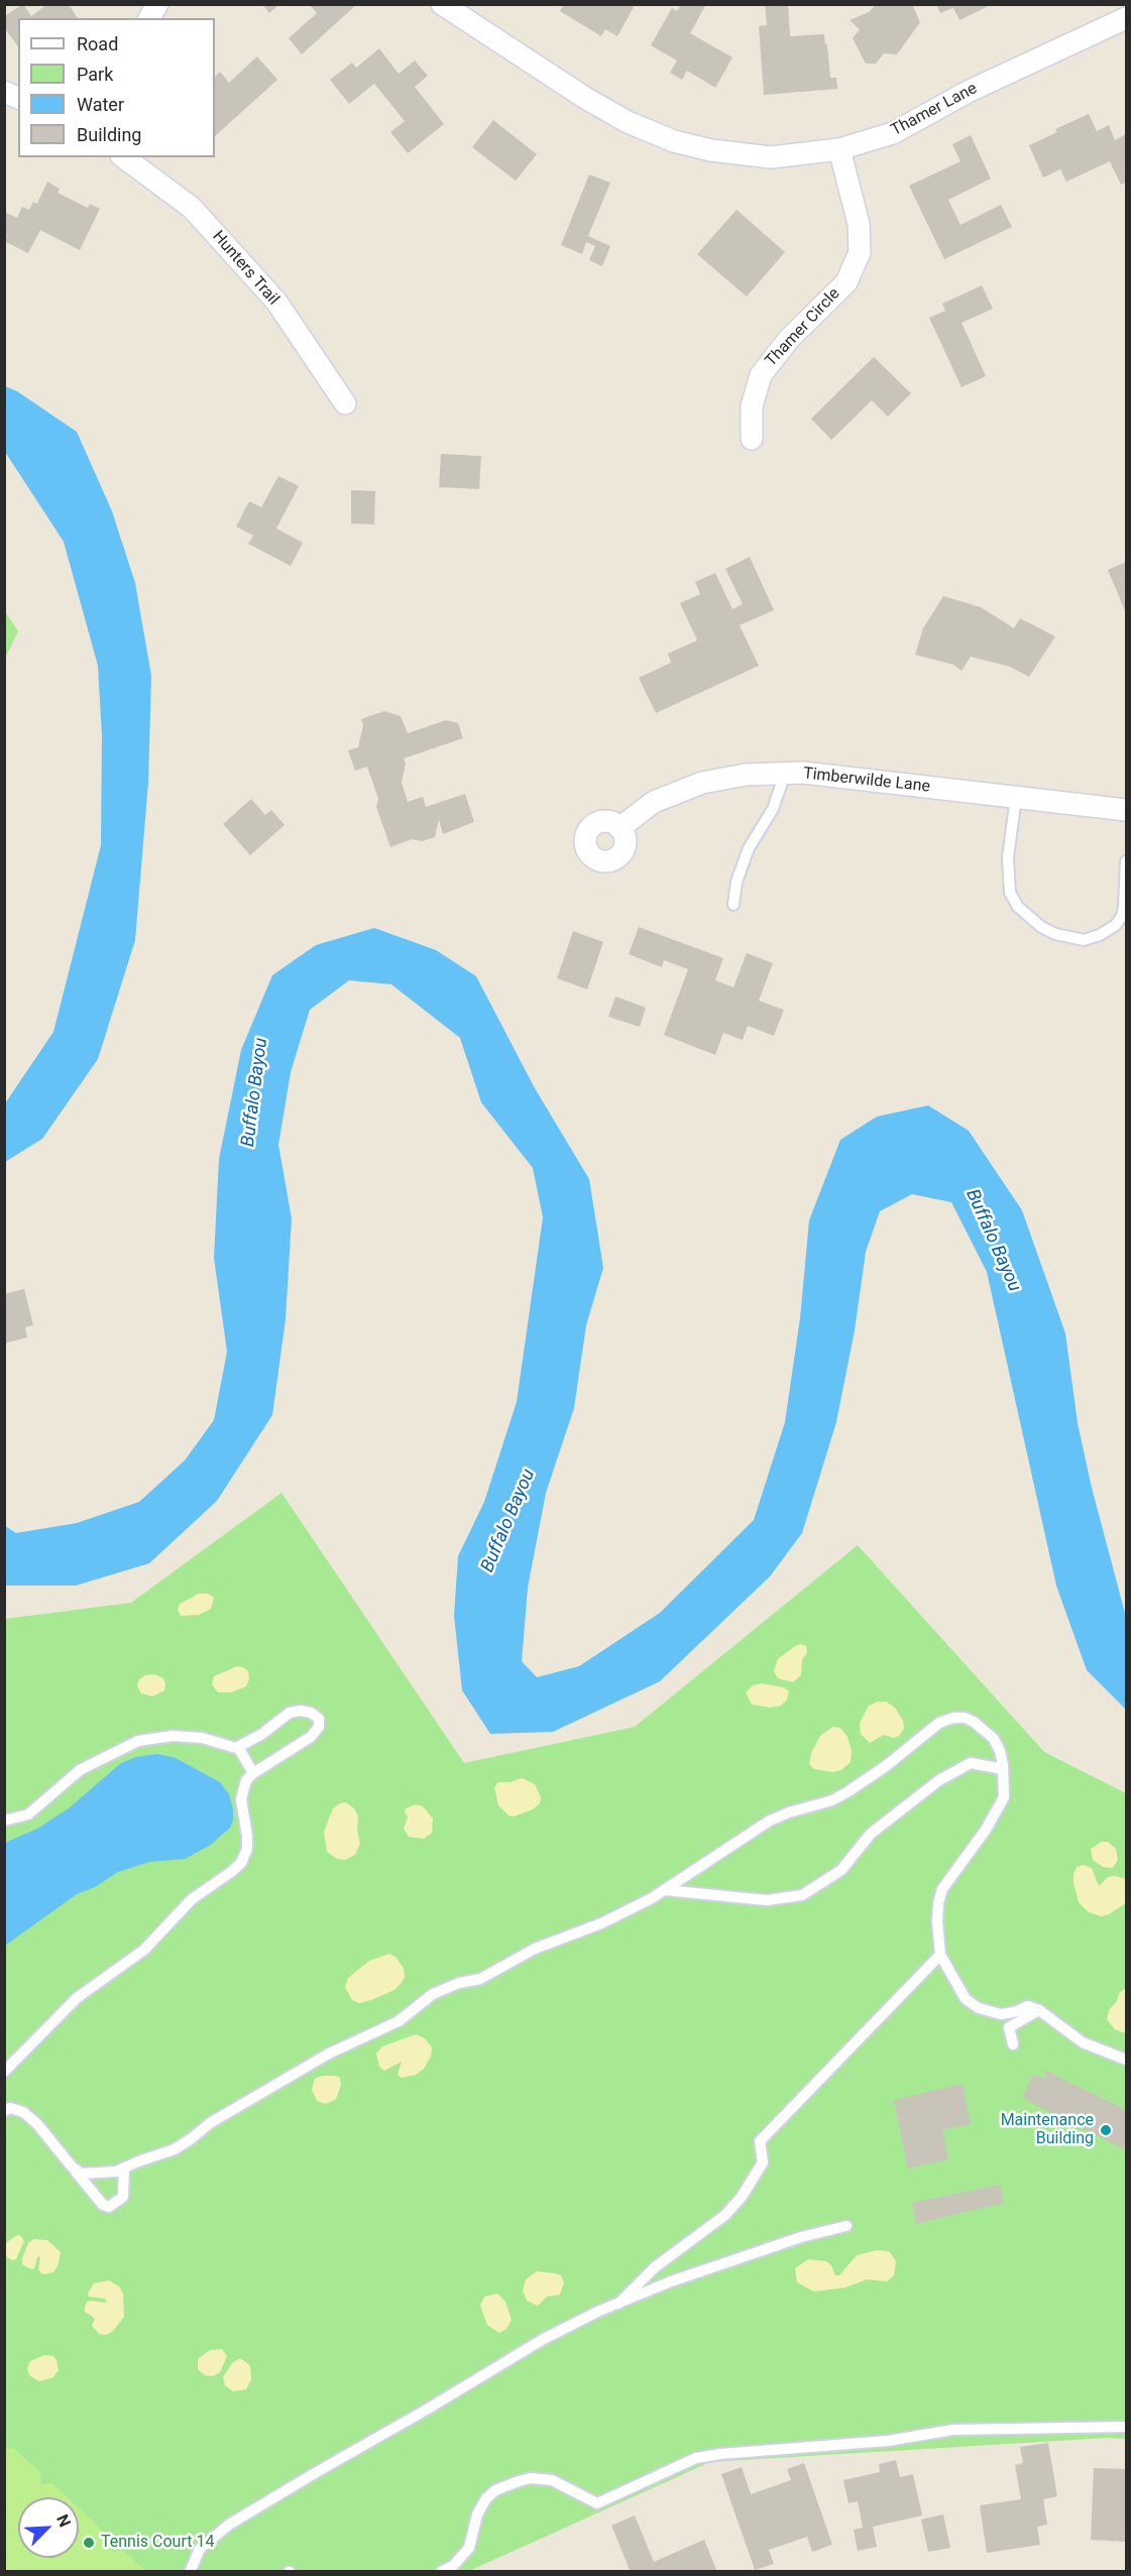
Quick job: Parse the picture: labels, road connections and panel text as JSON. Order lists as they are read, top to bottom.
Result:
{
  "streets": {
    "street": [
      "Thamer Lane",
      "Hunters Trail",
      "Thamer Circle",
      "Timberwilde Lane"
    ]
  },
  "crossings": [
    ["Thamer Lane", "Thamer Circle"]
  ],
  "water": ["Buffalo Bayou"],
  "places": ["Maintenance Building", "Tennis Court 14"],
  "legend": [
    "Road",
    "Park",
    "Water",
    "Building"
  ],
  "north": "top right"
}
